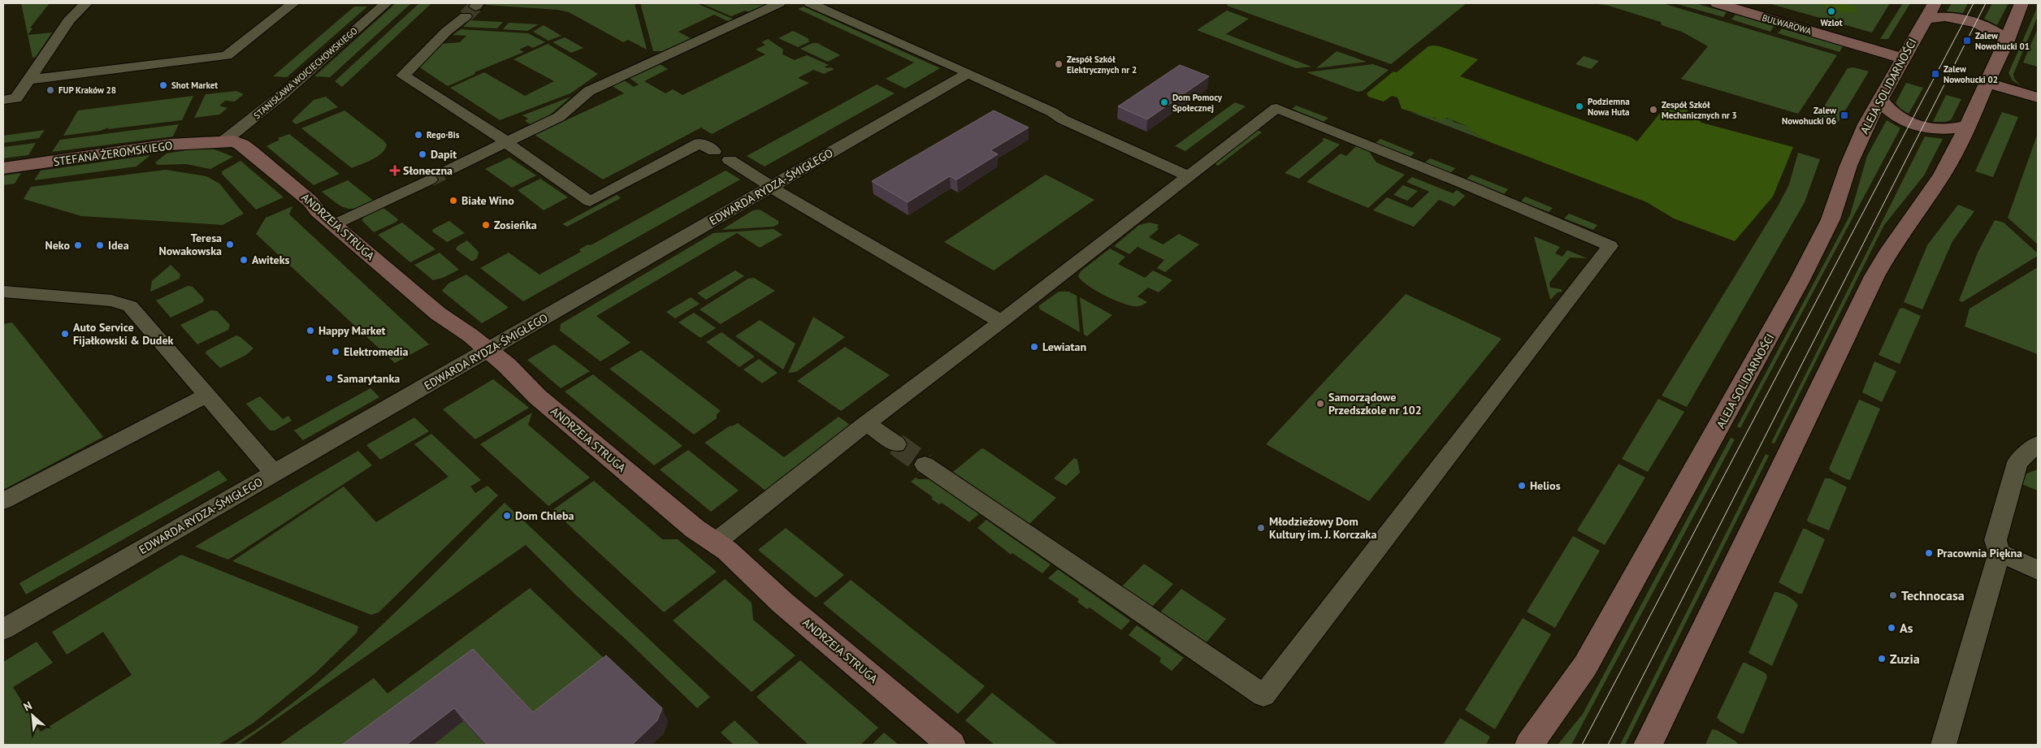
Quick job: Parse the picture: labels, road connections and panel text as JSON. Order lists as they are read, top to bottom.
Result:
{
  "streets": {
    "street": [
      "BULWAROWA",
      "STANISŁAWA WOJCIECHOWSKIEGO",
      "ALEJA SOLIDARNOŚCI",
      "STEFANA ŻEROMSKIEGO",
      "EDWARDA RYDZA-ŚMIGŁEGO",
      "ANDRZEJA STRUGA"
    ]
  },
  "crossings": [
    ["BULWAROWA", "ALEJA SOLIDARNOŚCI"],
    ["STANISŁAWA WOJCIECHOWSKIEGO", "STEFANA ŻEROMSKIEGO"],
    ["STANISŁAWA WOJCIECHOWSKIEGO", "ANDRZEJA STRUGA"],
    ["STEFANA ŻEROMSKIEGO", "ANDRZEJA STRUGA"],
    ["EDWARDA RYDZA-ŚMIGŁEGO", "ANDRZEJA STRUGA"]
  ],
  "places": {
    "other": [
      "Wzlot",
      "Zespół Szkół Elektrycznych nr 2",
      "Shot Market",
      "FUP Kraków 28",
      "Dom Pomocy Społecznej",
      "Podziemna Nowa Huta",
      "Zespół Szkół Mechanicznych nr 3",
      "Rego·Bis",
      "Dapit",
      "Białe Wino",
      "Zosieńka",
      "Teresa Nowakowska",
      "Neko",
      "Idea",
      "Awiteks",
      "Happy Market",
      "Auto Service Fijałkowski & Dudek",
      "Lewiatan",
      "Elektromedia",
      "Samarytanka",
      "Samorządowe Przedszkole nr 102",
      "Helios",
      "Dom Chleba",
      "Młodzieżowy Dom Kultury im. J. Korczaka",
      "Pracownia Piękna",
      "Technocasa",
      "As",
      "Zuzia"
    ],
    "transit": ["Zalew Nowohucki 01", "Zalew Nowohucki 02", "Zalew Nowohucki 06"],
    "health": ["Słoneczna"]
  },
  "north": "top left"
}
